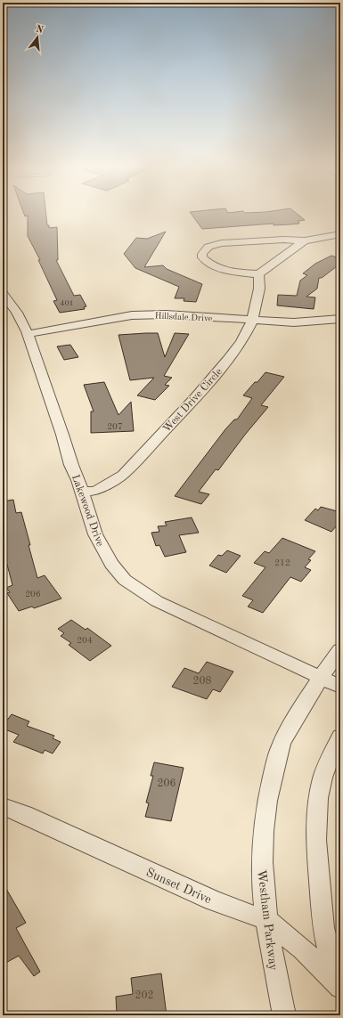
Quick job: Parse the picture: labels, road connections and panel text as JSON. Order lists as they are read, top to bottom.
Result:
{
  "streets": {
    "street": [
      "Hillsdale Drive",
      "West Drive Circle",
      "Lakewood Drive",
      "Sunset Drive",
      "Westham Parkway"
    ]
  },
  "crossings": [
    ["Hillsdale Drive", "West Drive Circle"],
    ["Hillsdale Drive", "Lakewood Drive"],
    ["West Drive Circle", "Lakewood Drive"],
    ["Lakewood Drive", "Westham Parkway"],
    ["Sunset Drive", "Westham Parkway"]
  ],
  "house_numbers": [
    "401",
    "207",
    "212",
    "206",
    "204",
    "208",
    "206",
    "202"
  ],
  "north": "top"
}
